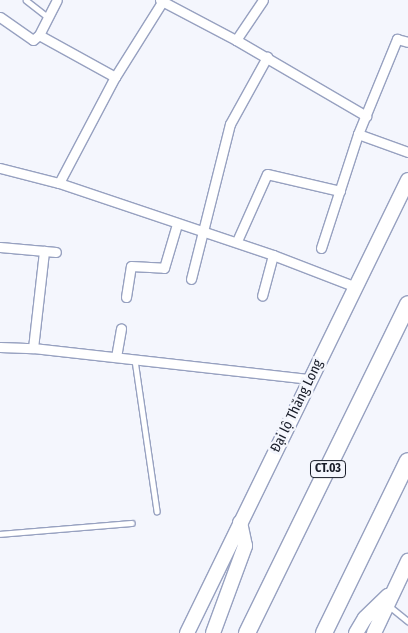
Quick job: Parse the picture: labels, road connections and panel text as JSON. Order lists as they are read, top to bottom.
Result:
{
  "streets": {
    "highway": ["CT.03"],
    "main road": ["Đại lộ Thăng Long"]
  }
}
